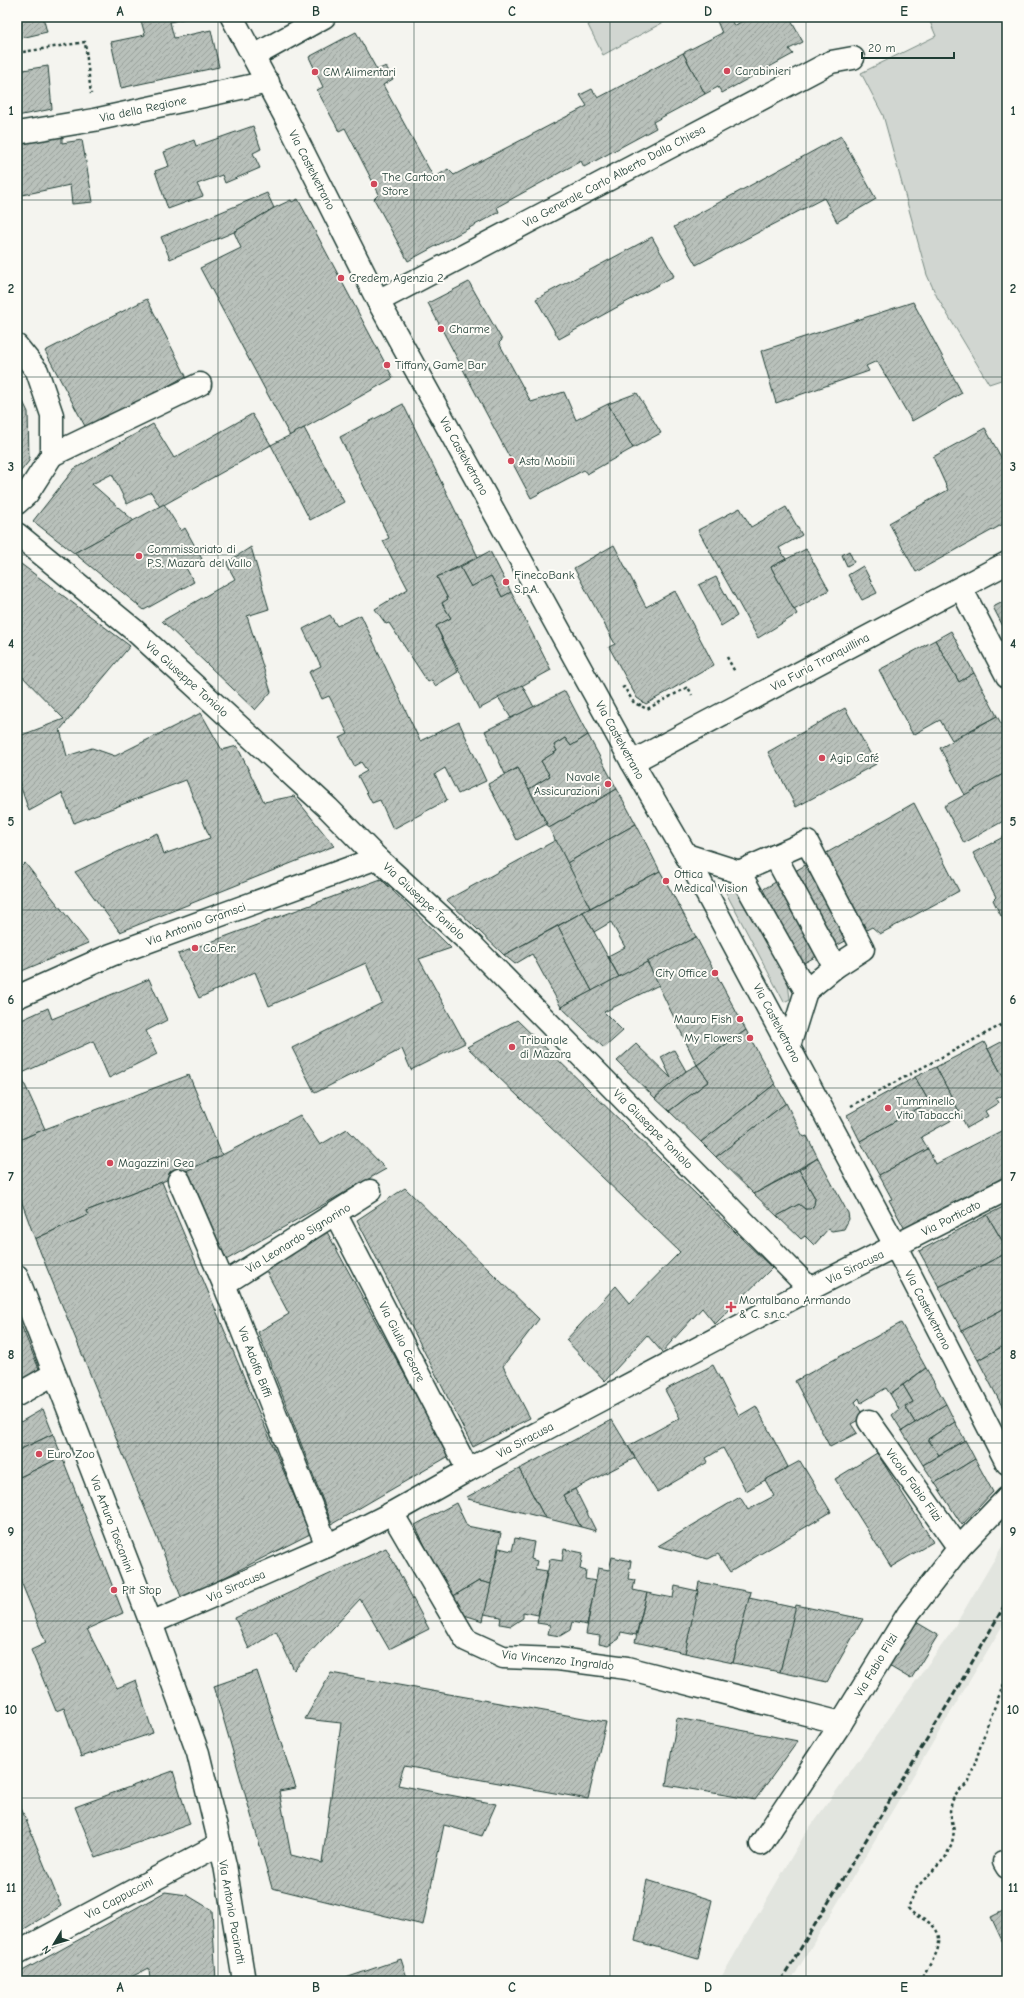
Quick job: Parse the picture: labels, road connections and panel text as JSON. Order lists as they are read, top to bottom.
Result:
{
  "streets": {
    "street": [
      "Via della Regione",
      "Via Castelvetrano",
      "Via Generale Carlo Alberto Dalla Chiesa",
      "Via Furia Tranquillina",
      "Via Giuseppe Toniolo",
      "Via Antonio Gramsci",
      "Via Porticato",
      "Via Leonardo Signorino",
      "Via Siracusa",
      "Via Giulio Cesare",
      "Via Adolfo Biffi",
      "Vicolo Fabio Filzi",
      "Via Arturo Toscanini",
      "Via Vincenzo Ingraldo",
      "Via Fabio Filzi",
      "Via Cappuccini",
      "Via Antonio Pacinotti"
    ]
  },
  "crossings": [
    ["Via della Regione", "Via Castelvetrano"],
    ["Via Castelvetrano", "Via Generale Carlo Alberto Dalla Chiesa"],
    ["Via Castelvetrano", "Via Furia Tranquillina"],
    ["Via Castelvetrano", "Via Porticato"],
    ["Via Castelvetrano", "Via Siracusa"],
    ["Via Giuseppe Toniolo", "Via Antonio Gramsci"],
    ["Via Giuseppe Toniolo", "Via Siracusa"],
    ["Via Porticato", "Via Siracusa"],
    ["Via Leonardo Signorino", "Via Giulio Cesare"],
    ["Via Leonardo Signorino", "Via Adolfo Biffi"],
    ["Via Siracusa", "Via Giulio Cesare"],
    ["Via Siracusa", "Via Adolfo Biffi"],
    ["Via Siracusa", "Via Arturo Toscanini"],
    ["Via Siracusa", "Via Vincenzo Ingraldo"],
    ["Vicolo Fabio Filzi", "Via Fabio Filzi"],
    ["Via Arturo Toscanini", "Via Cappuccini"],
    ["Via Arturo Toscanini", "Via Antonio Pacinotti"],
    ["Via Vincenzo Ingraldo", "Via Fabio Filzi"],
    ["Via Cappuccini", "Via Antonio Pacinotti"]
  ],
  "places": {
    "other": [
      "Carabinieri",
      "CM Alimentari",
      "The Cartoon Store",
      "Credem Agenzia 2",
      "Charme",
      "Tiffany Game Bar",
      "Asta Mobili",
      "Commissariato di P.S. Mazara del Vallo",
      "FinecoBank S.p.A.",
      "Agip Café",
      "Navale Assicurazioni",
      "Ottica Medical Vision",
      "Co.Fer.",
      "City Office",
      "Mauro Fish",
      "My Flowers",
      "Tribunale di Mazara",
      "Tumminello Vito Tabacchi",
      "Magazzini Gea",
      "Euro Zoo",
      "Pit Stop"
    ],
    "health": ["Montalbano Armando & C. s.n.c."]
  },
  "scale_bar": "20 m",
  "north": "bottom left",
  "grid": {
    "columns": [
      "A",
      "B",
      "C",
      "D",
      "E"
    ],
    "rows": [
      "1",
      "2",
      "3",
      "4",
      "5",
      "6",
      "7",
      "8",
      "9",
      "10",
      "11"
    ]
  }
}
